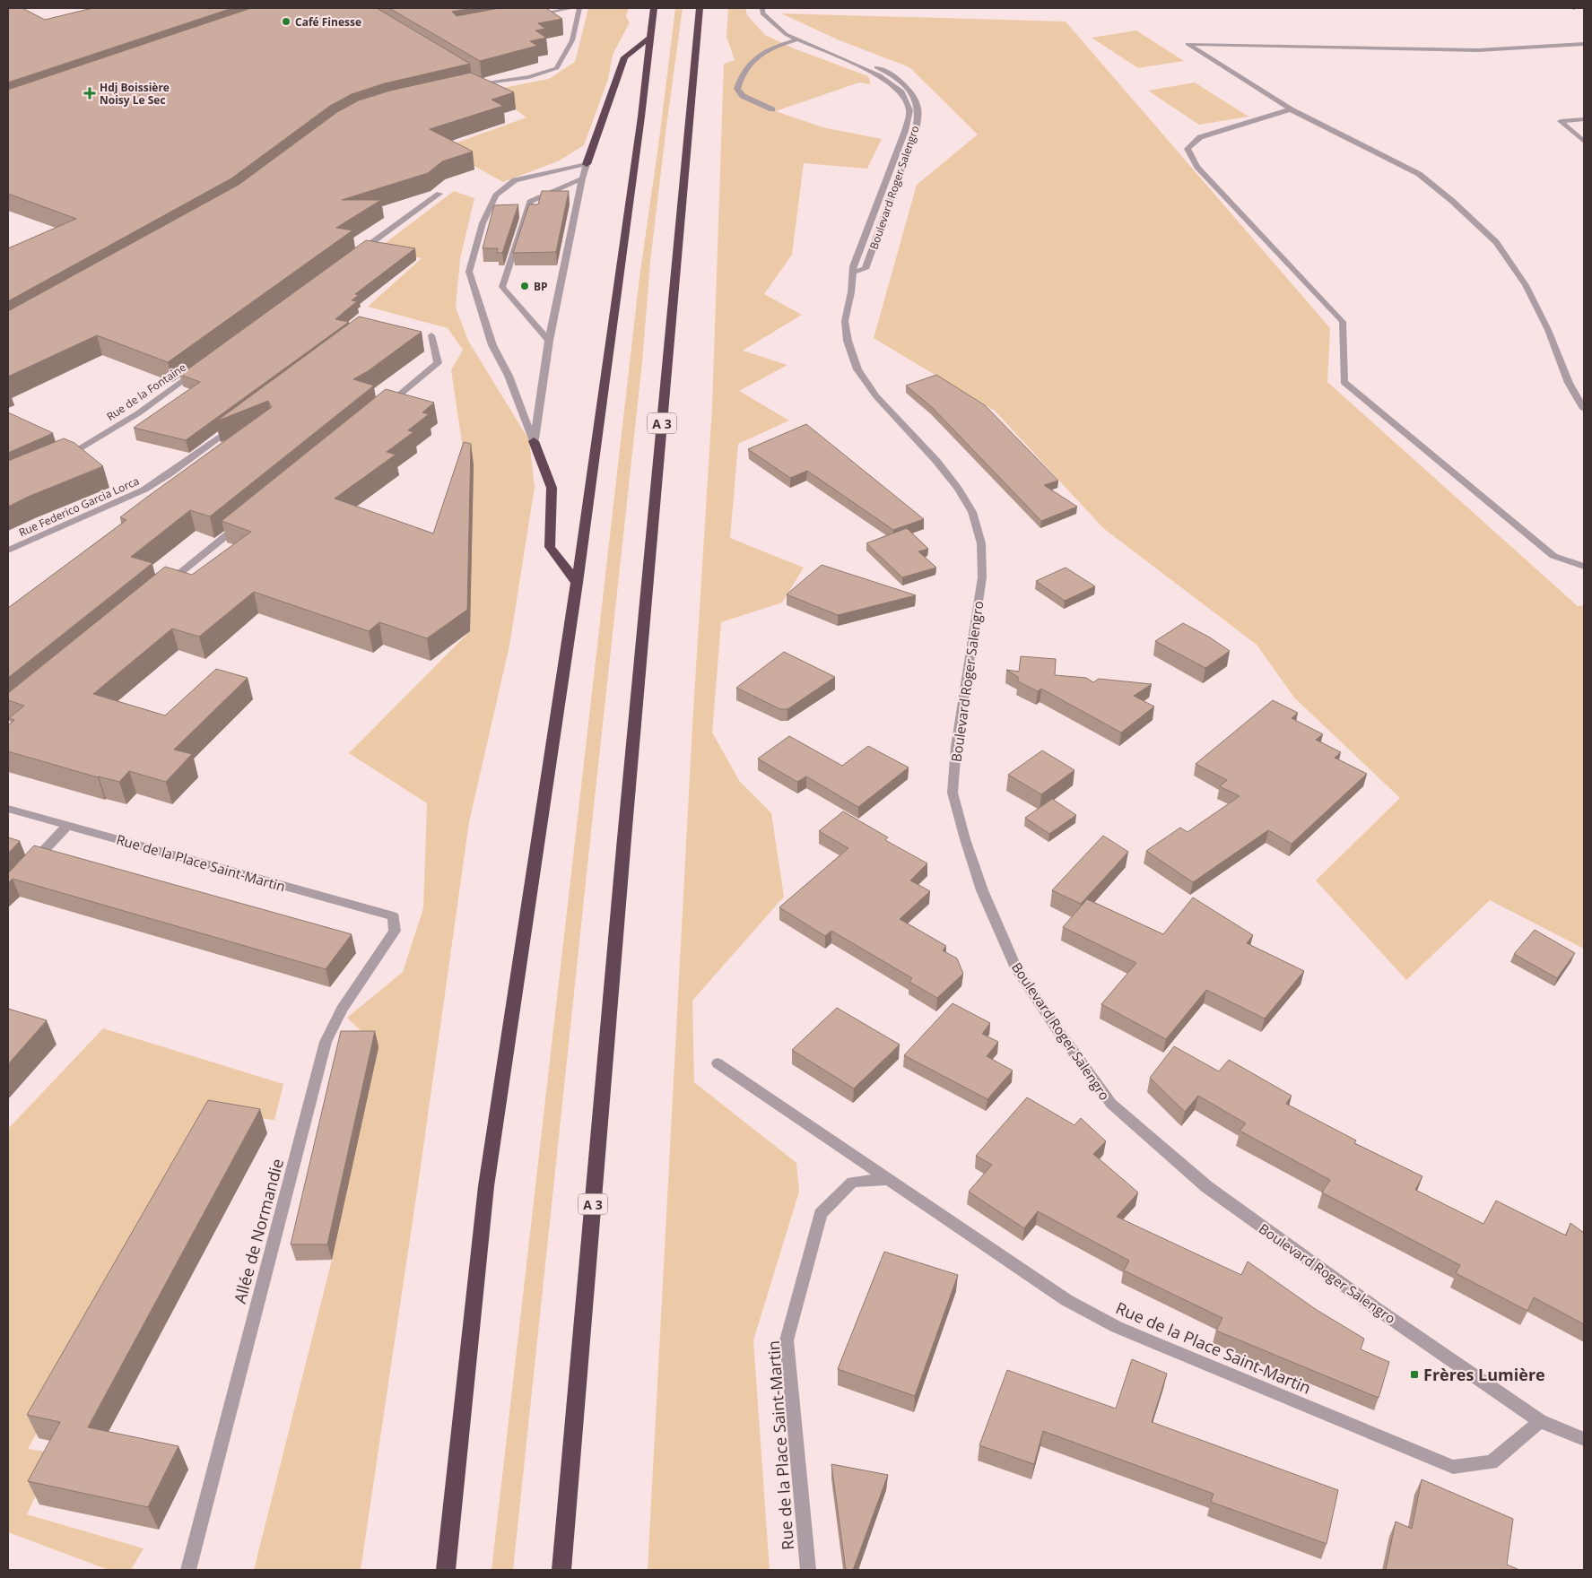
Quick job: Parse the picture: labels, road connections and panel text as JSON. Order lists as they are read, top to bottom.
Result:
{
  "streets": {
    "highway": ["A 3"],
    "street": [
      "Boulevard Roger Salengro",
      "Rue de la Fontaine",
      "Rue Federico Garcia Lorca",
      "Rue de la Place Saint-Martin",
      "Allée de Normandie"
    ]
  },
  "crossings": [
    ["Boulevard Roger Salengro", "Rue de la Place Saint-Martin"],
    ["Rue de la Place Saint-Martin", "Allée de Normandie"]
  ],
  "places": {
    "other": ["Café Finesse", "BP"],
    "health": ["Hdj Boissière Noisy Le Sec"],
    "transit": ["Frères Lumière"]
  }
}
